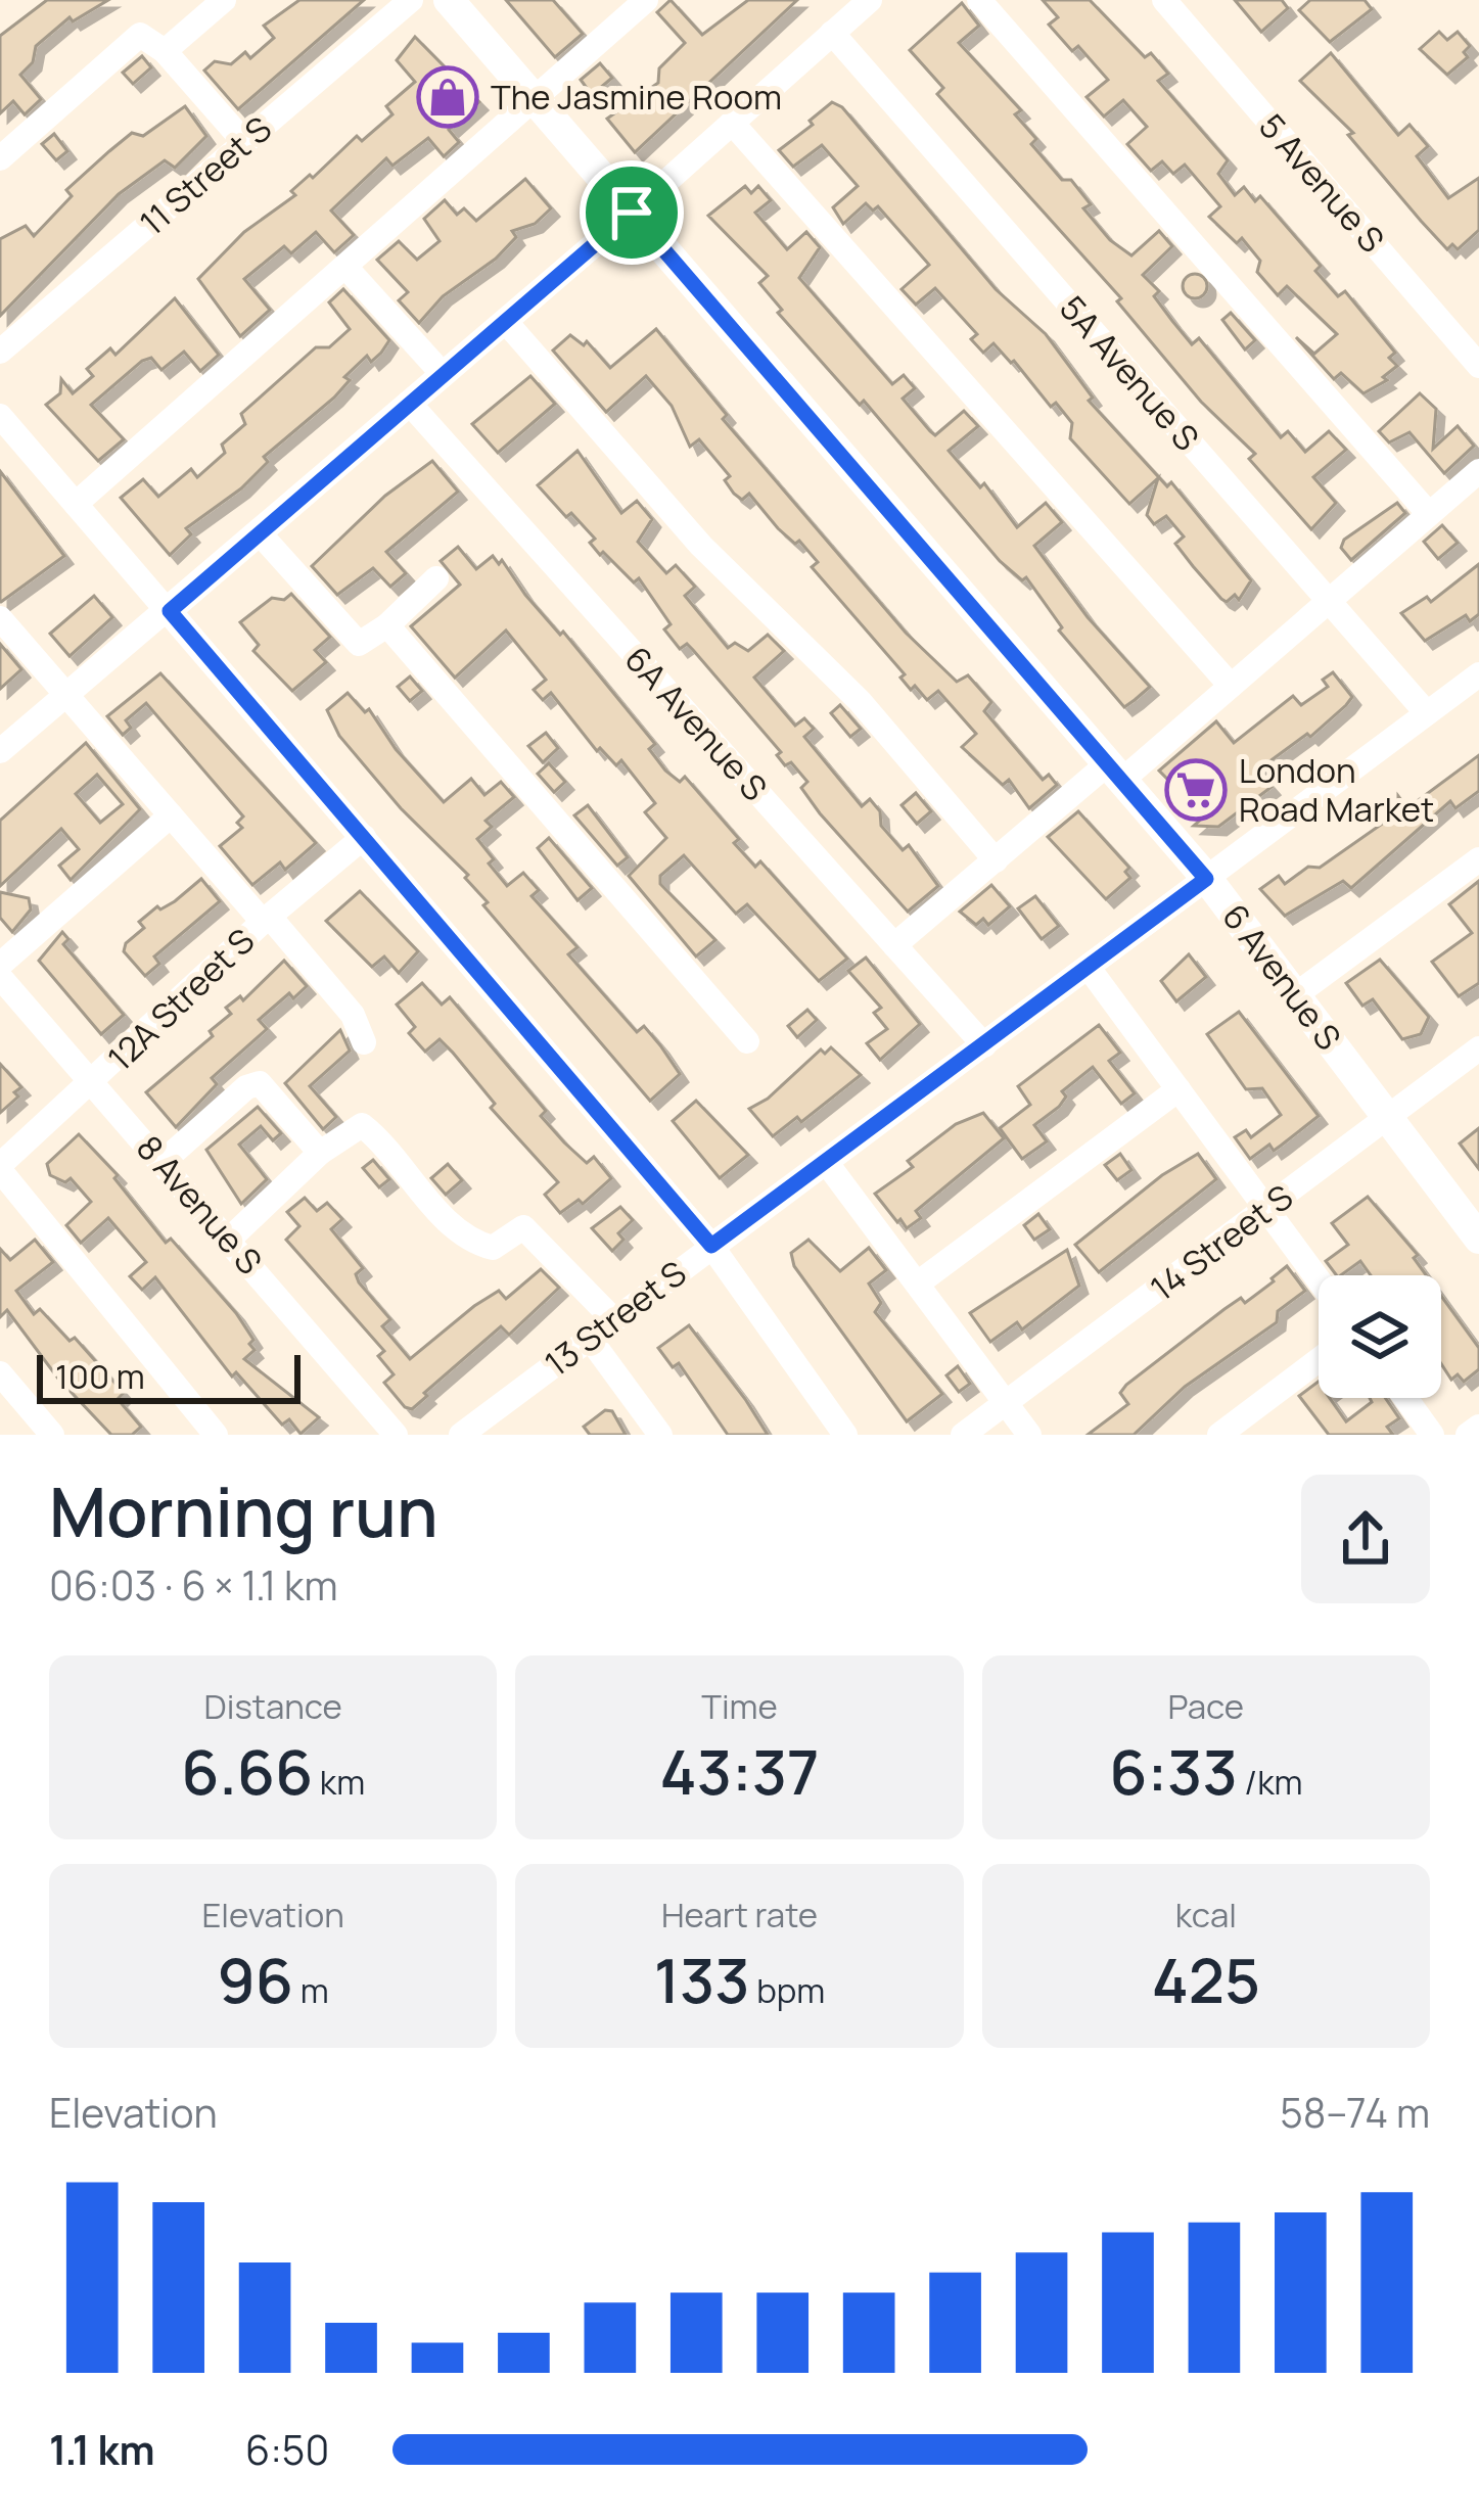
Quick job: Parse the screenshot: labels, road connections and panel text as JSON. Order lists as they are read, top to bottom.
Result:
{
  "streets": {
    "main road": ["6 Avenue S"],
    "street": [
      "11 Street S",
      "5 Avenue S",
      "5A Avenue S",
      "6A Avenue S",
      "12A Street S",
      "8 Avenue S",
      "14 Street S",
      "13 Street S"
    ]
  },
  "crossings": [
    ["5A Avenue S", "13 Street S"],
    ["6A Avenue S", "13 Street S"],
    ["6 Avenue S", "14 Street S"],
    ["6 Avenue S", "13 Street S"],
    ["12A Street S", "8 Avenue S"]
  ],
  "places": {
    "shop": ["The Jasmine Room"],
    "supermarket": ["London Road Market"]
  },
  "scale_bar": "100 m",
  "page": {
    "scale": "100 m",
    "heading": ["Morning run", "06:03 · 6 × 1.1 km"],
    "stats": [
      ["Distance", "6.66 km"],
      ["Time", "43:37"],
      ["Pace", "6:33 /km"],
      ["Elevation", "96 m"],
      ["Heart rate", "133 bpm"],
      ["kcal", "425"]
    ],
    "chart": ["Elevation", "58–74 m"],
    "list": [
      {
        "name": "1.1 km",
        "note": "6:50"
      }
    ]
  }
}
